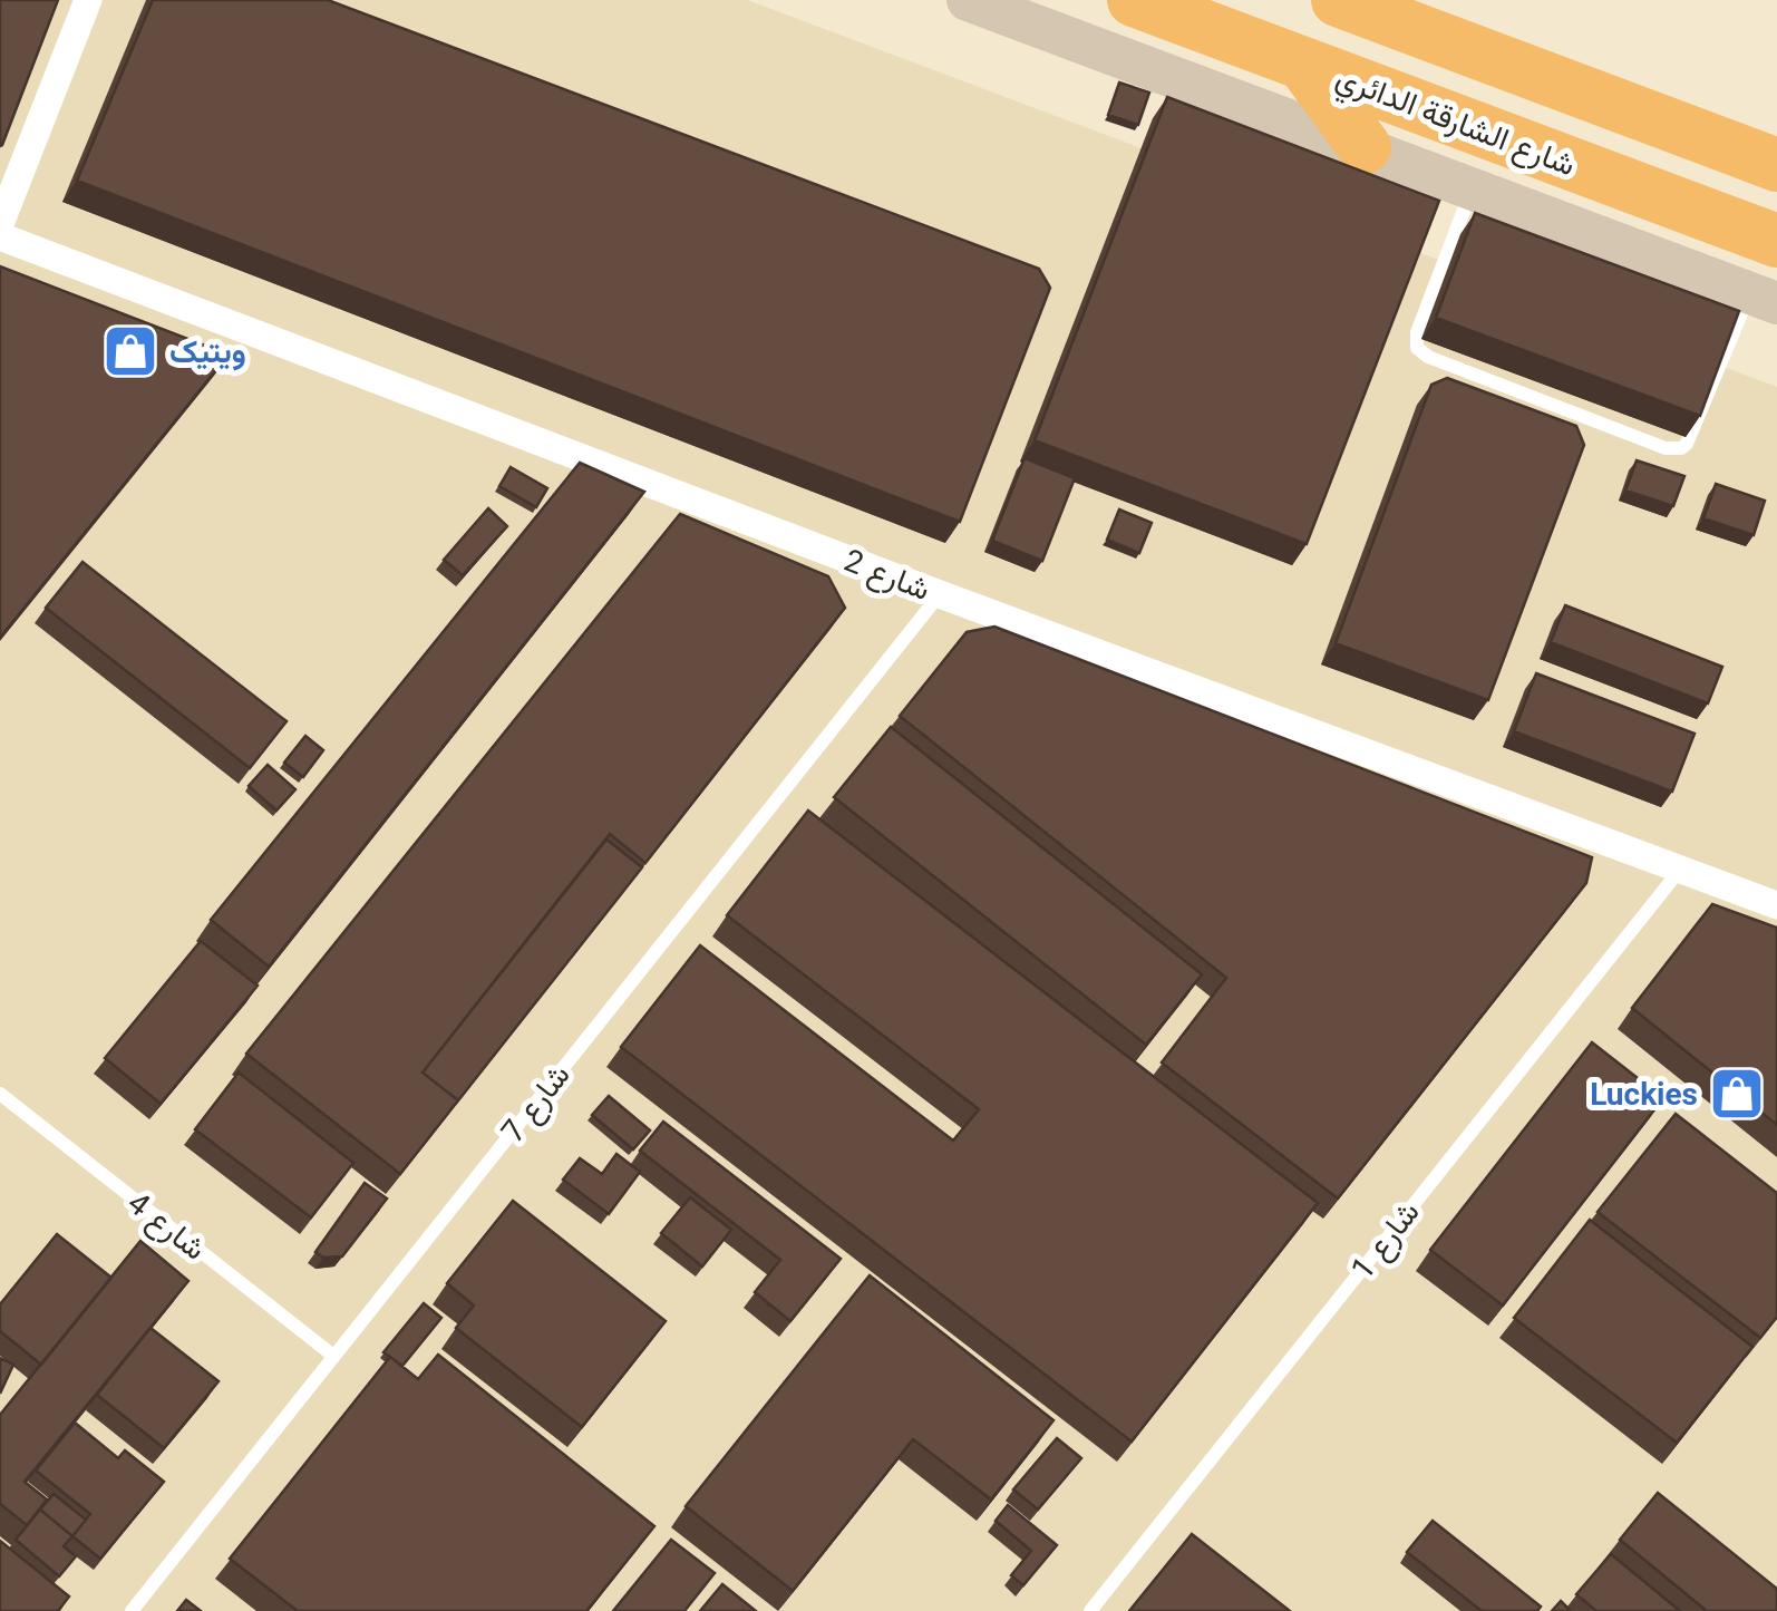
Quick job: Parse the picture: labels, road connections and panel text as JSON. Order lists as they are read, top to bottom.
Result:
{
  "streets": {
    "highway": ["شارع الشارقة الدائري"],
    "street": ["شارع 2"],
    "lane": ["شارع 7", "شارع 4", "شارع 1"]
  },
  "crossings": [
    ["شارع 2", "شارع 7"],
    ["شارع 2", "شارع 1"],
    ["شارع 7", "شارع 4"]
  ],
  "places": {
    "shop": ["ویتیک", "Luckies"]
  }
}
